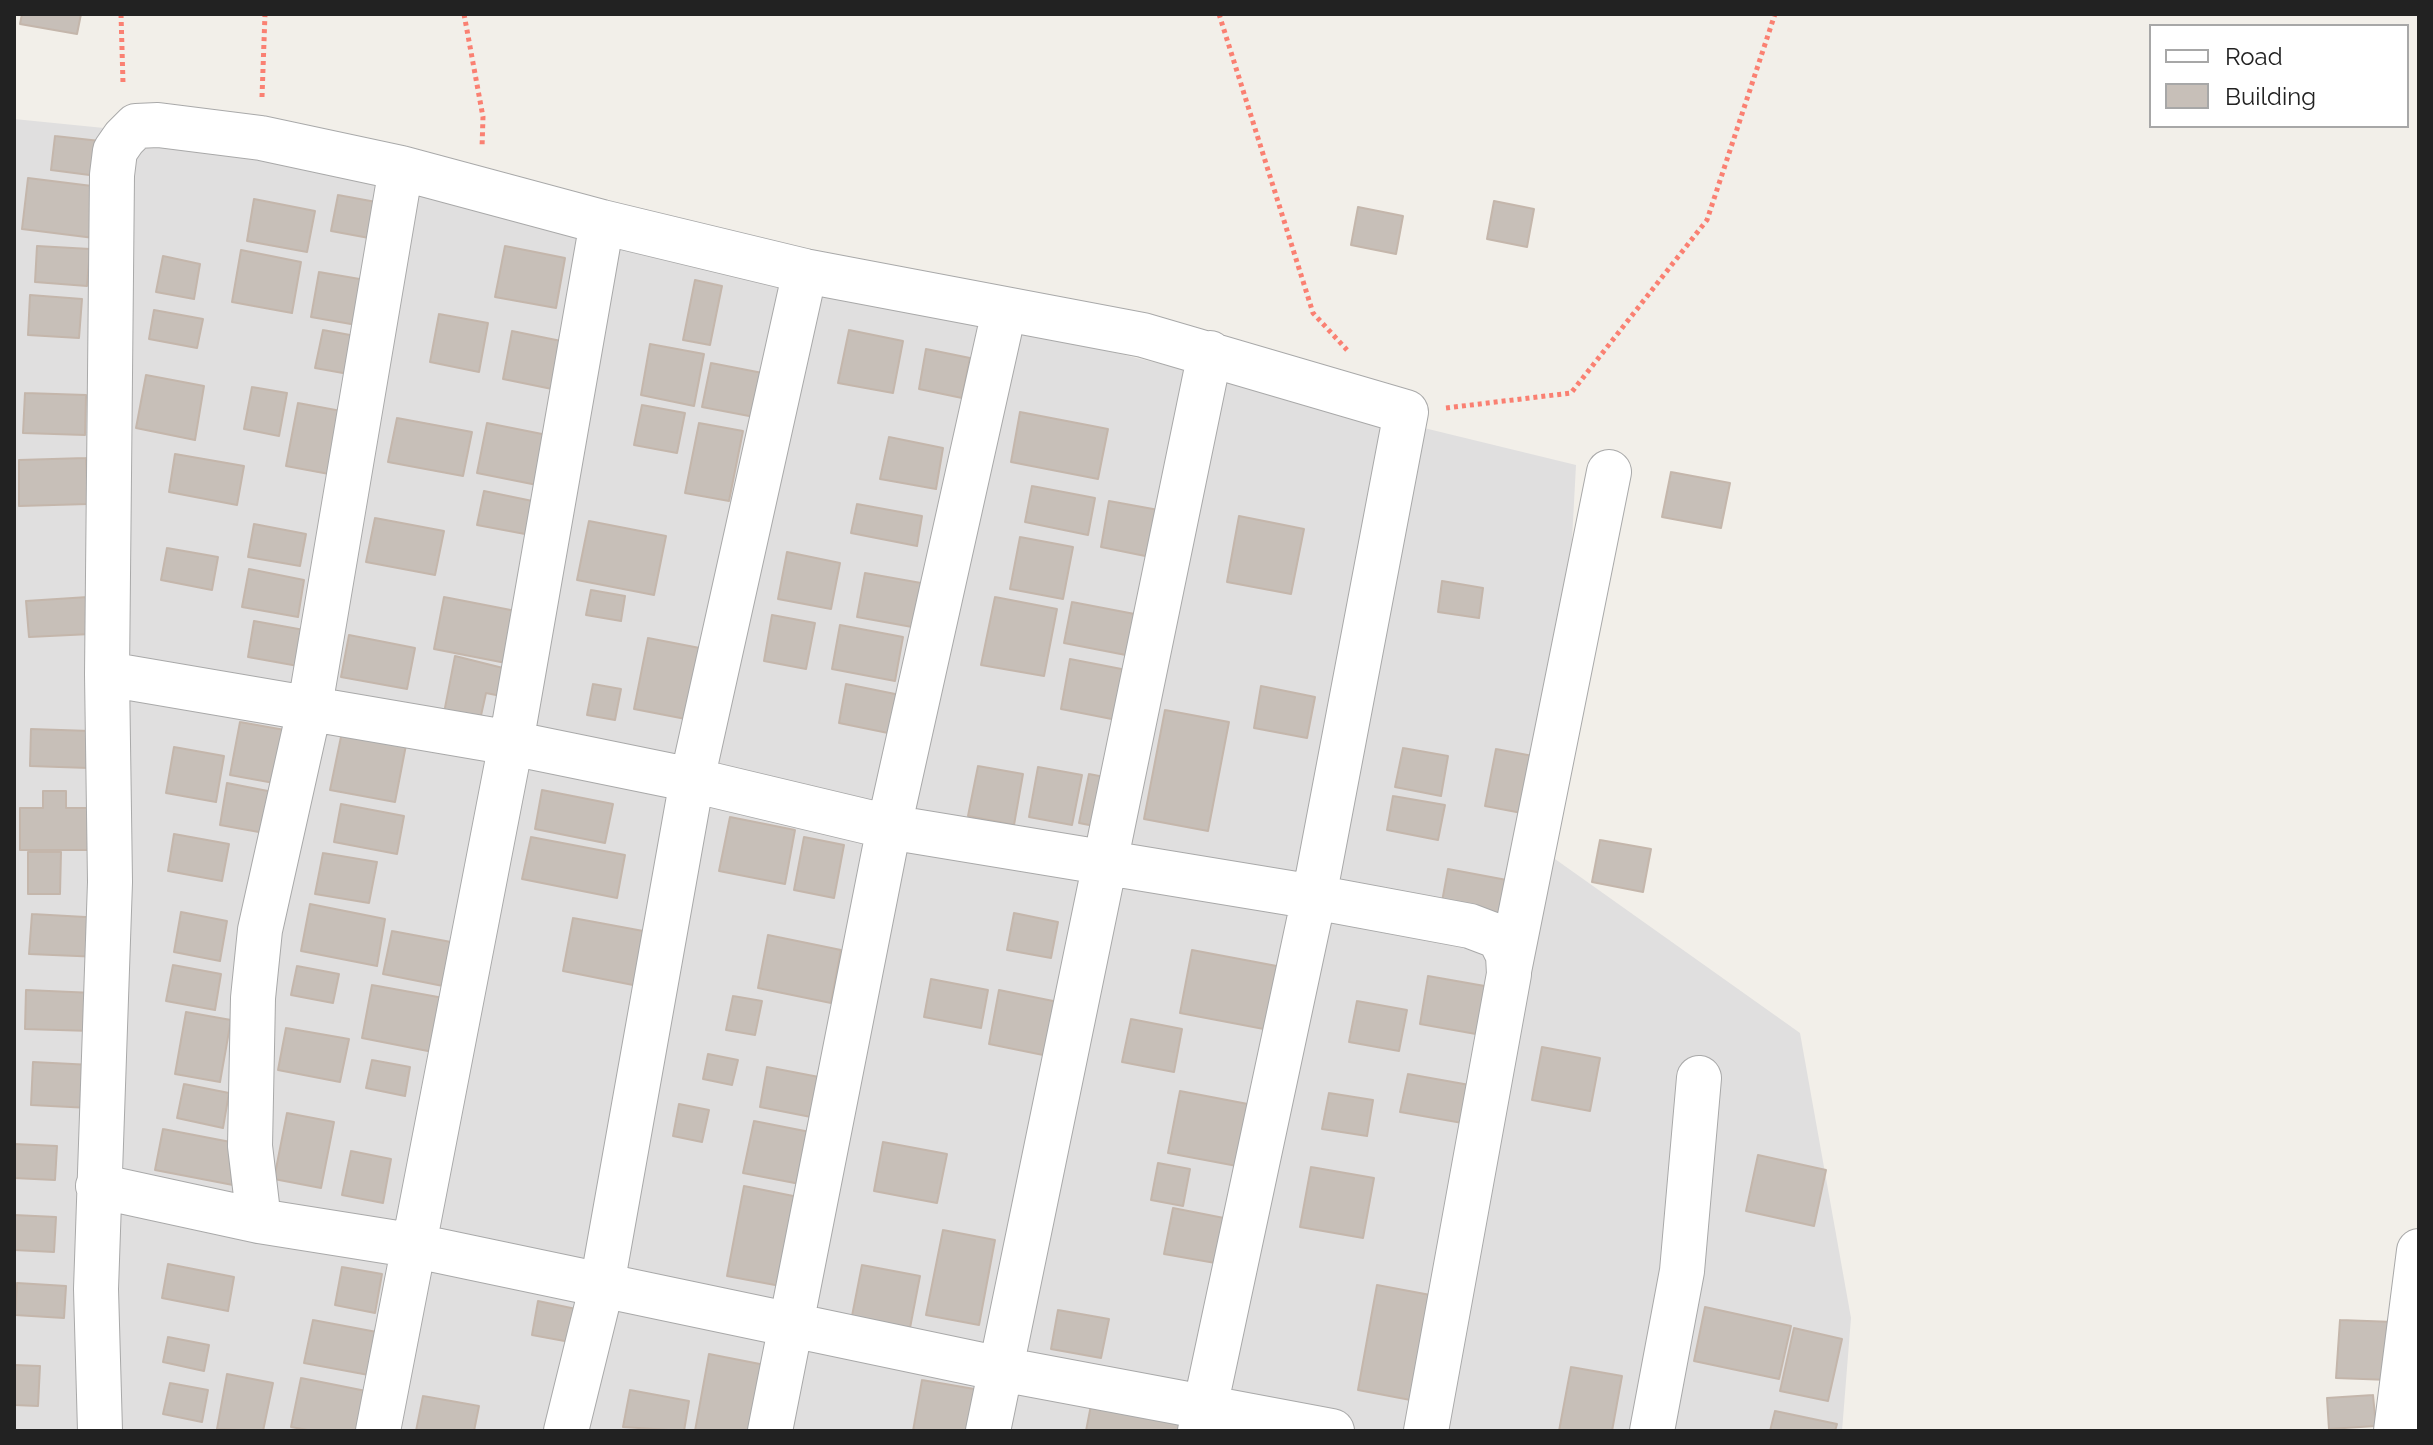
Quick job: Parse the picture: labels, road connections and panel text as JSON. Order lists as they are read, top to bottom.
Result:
{
  "legend": ["Road", "Building"]
}
